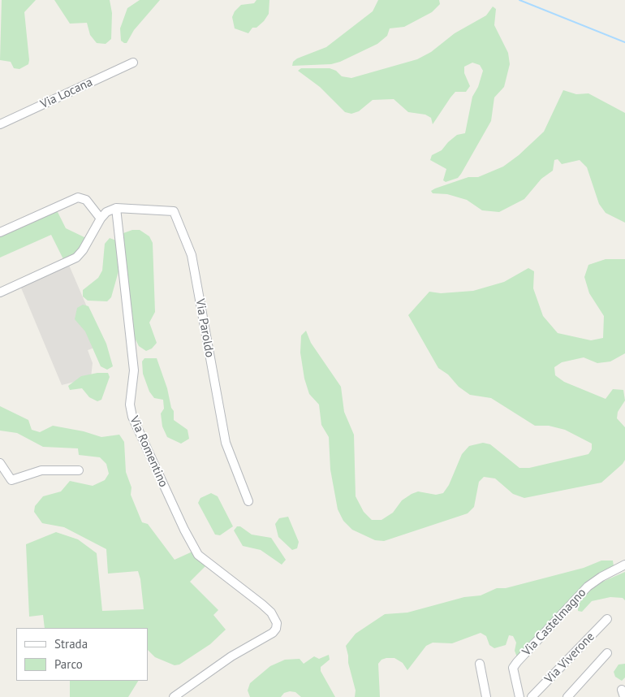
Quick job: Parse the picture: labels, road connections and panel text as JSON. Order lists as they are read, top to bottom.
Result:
{
  "streets": {
    "street": [
      "Via Locana",
      "Via Paroldo",
      "Via Romentino",
      "Via Castelmagno",
      "Via Viverone"
    ]
  },
  "crossings": [
    ["Via Paroldo", "Via Romentino"]
  ],
  "legend": ["Strada", "Parco"]
}
